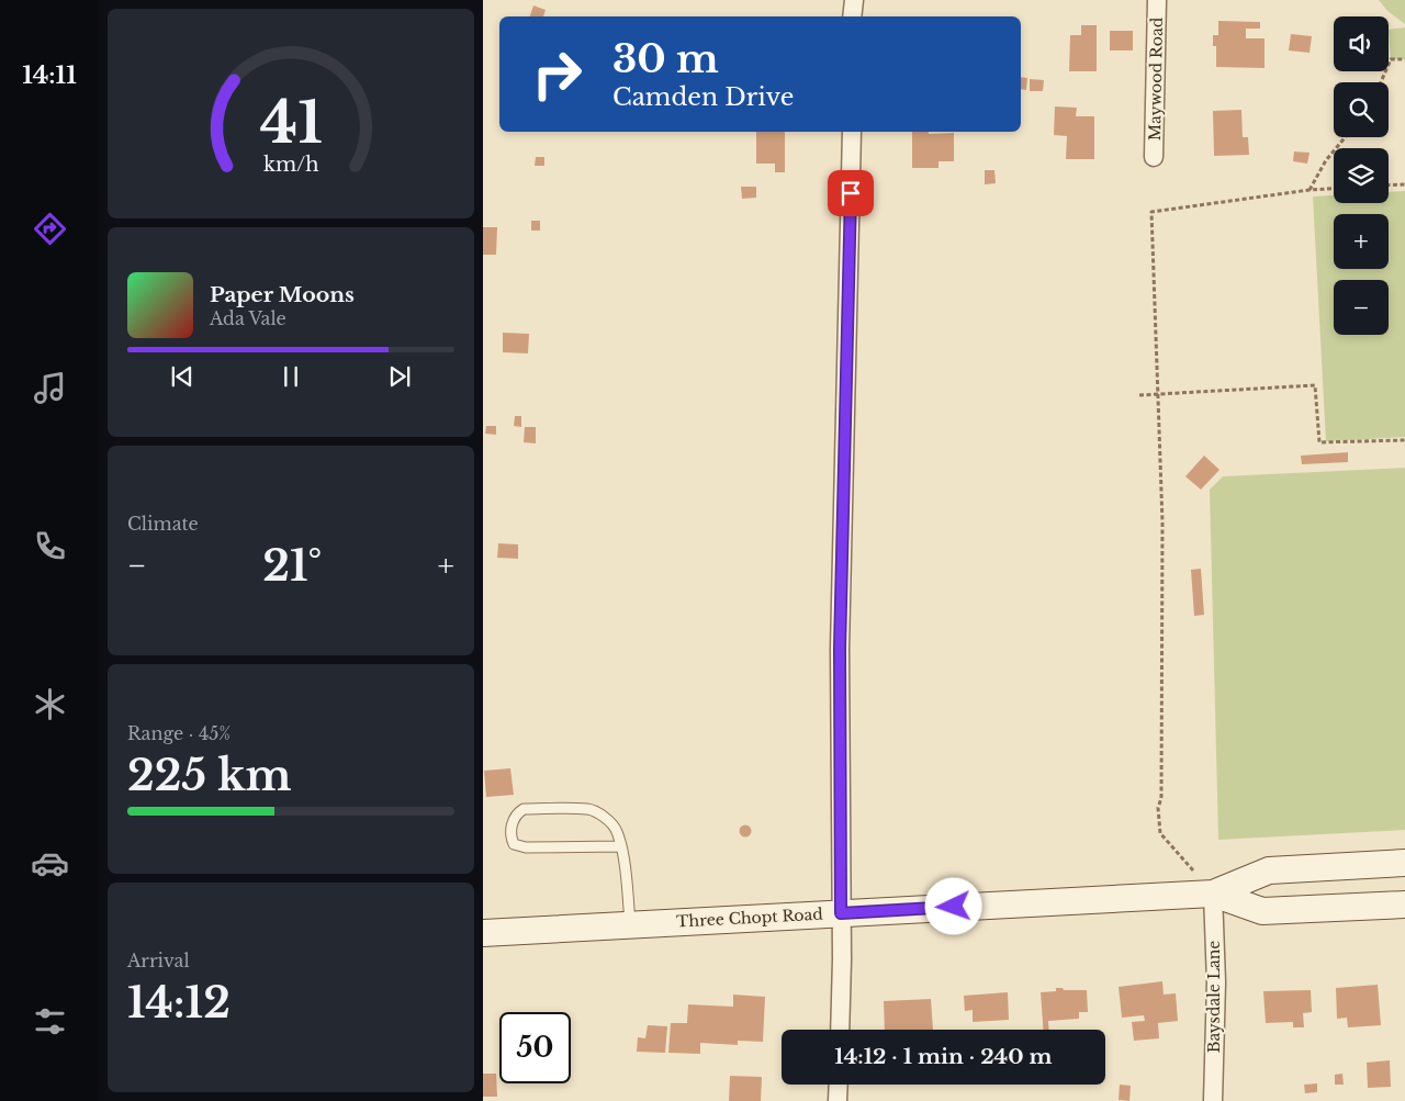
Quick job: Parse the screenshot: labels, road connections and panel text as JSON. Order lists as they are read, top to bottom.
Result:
{
  "streets": {
    "main road": ["Three Chopt Road"],
    "street": ["Maywood Road", "Baysdale Lane"]
  },
  "crossings": [
    ["Three Chopt Road", "Baysdale Lane"]
  ],
  "page": {
    "tabs": "14:11",
    "map_buttons": ["+", "−"],
    "turn": ["30 m", "Camden Drive"],
    "song": ["Paper Moons", "Ada Vale"],
    "tile": [
      "Climate",
      ["Range · 45%", "225 km"],
      ["Arrival", "14:12"]
    ],
    "heat": ["−", "21°", "+"],
    "limit": "50",
    "trip": "14:12 · 1 min · 240 m",
    "gauge": ["41", "km/h"]
  }
}
